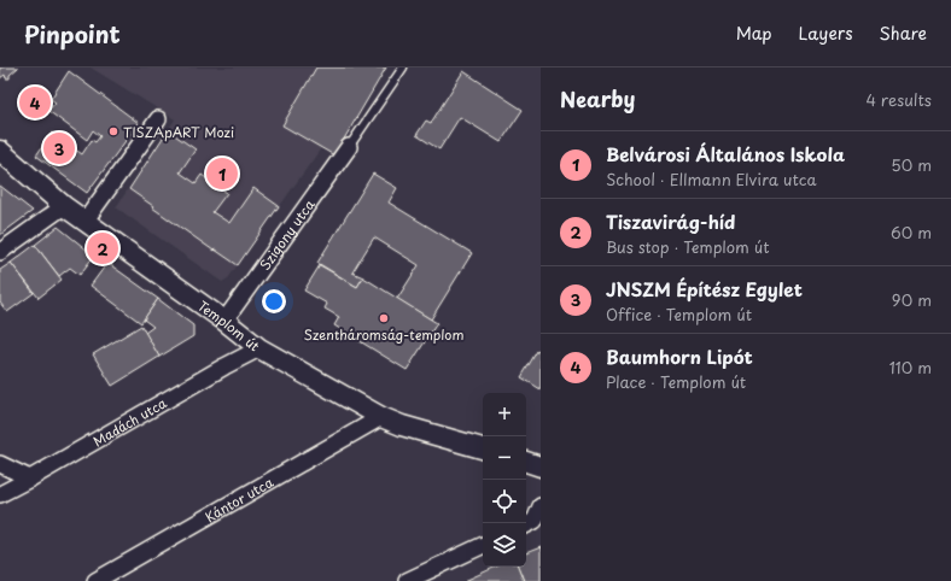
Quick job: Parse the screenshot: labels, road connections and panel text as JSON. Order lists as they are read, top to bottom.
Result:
{
  "streets": {
    "street": [
      "Szigony utca",
      "Templom út",
      "Madách utca",
      "Kántor utca"
    ]
  },
  "crossings": [
    ["Szigony utca", "Templom út"],
    ["Templom út", "Madách utca"],
    ["Templom út", "Kántor utca"]
  ],
  "places": ["TISZApART Mozi", "Szentháromság-templom"],
  "page": {
    "header": "Pinpoint",
    "nav": ["Map", "Layers", "Share"],
    "heading": ["Nearby", "4 results"],
    "pins": [
      "4",
      "3",
      "1",
      "2"
    ],
    "list": [
      {
        "mark": "1",
        "name": "Belvárosi Általános Iskola",
        "note": "School · Ellmann Elvira utca",
        "value": "50 m"
      },
      {
        "mark": "2",
        "name": "Tiszavirág-híd",
        "note": "Bus stop · Templom út",
        "value": "60 m"
      },
      {
        "mark": "3",
        "name": "JNSZM Építész Egylet",
        "note": "Office · Templom út",
        "value": "90 m"
      },
      {
        "mark": "4",
        "name": "Baumhorn Lipót",
        "note": "Place · Templom út",
        "value": "110 m"
      }
    ],
    "map_buttons": ["+", "−"]
  }
}
